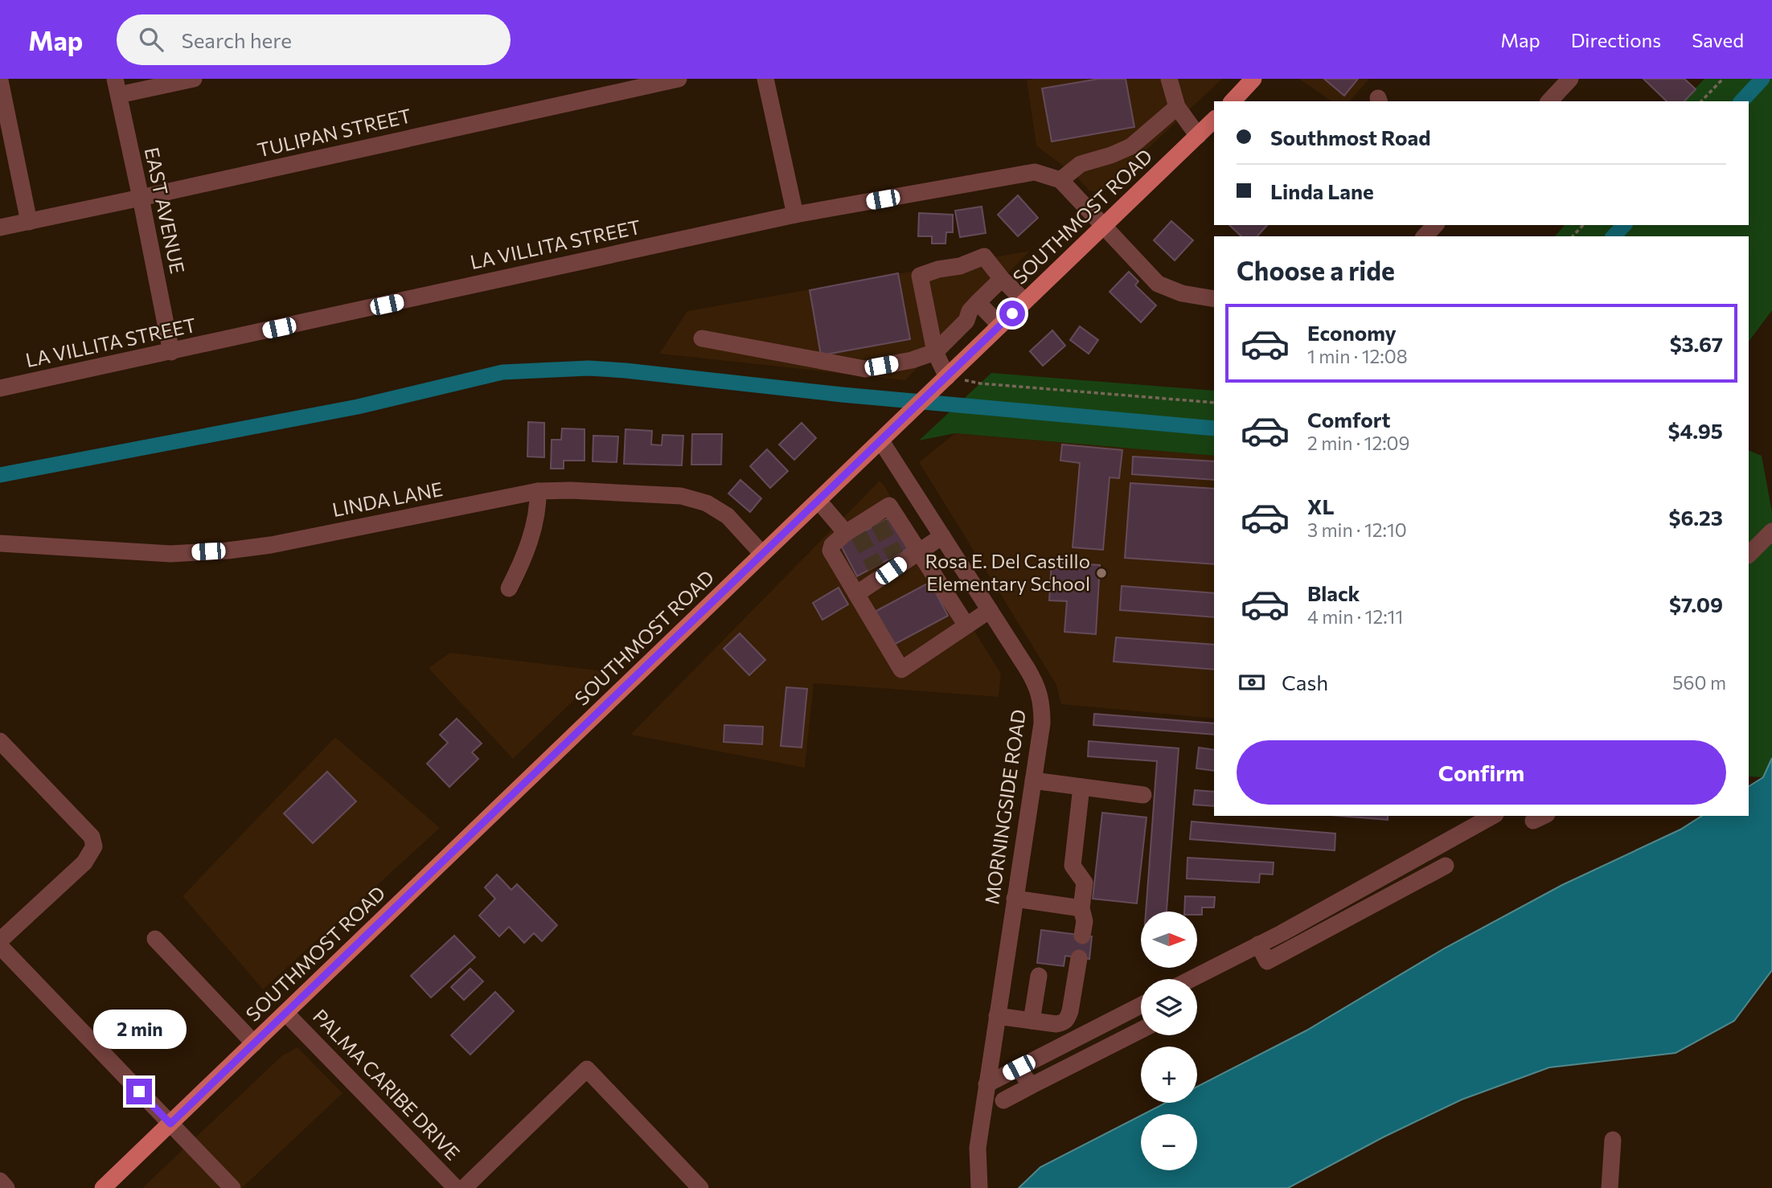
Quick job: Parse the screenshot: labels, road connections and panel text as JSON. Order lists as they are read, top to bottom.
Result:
{
  "streets": {
    "main road": ["SOUTHMOST ROAD"],
    "street": [
      "TULIPAN STREET",
      "EAST AVENUE",
      "LA VILLITA STREET",
      "LINDA LANE",
      "MORNINGSIDE ROAD",
      "PALMA CARIBE DRIVE"
    ]
  },
  "crossings": [
    ["TULIPAN STREET", "EAST AVENUE"],
    ["EAST AVENUE", "LA VILLITA STREET"],
    ["SOUTHMOST ROAD", "LINDA LANE"],
    ["SOUTHMOST ROAD", "MORNINGSIDE ROAD"],
    ["SOUTHMOST ROAD", "PALMA CARIBE DRIVE"]
  ],
  "places": ["Rosa E. Del Castillo Elementary School"],
  "north": "right",
  "page": {
    "header": "Map",
    "search": "Search here",
    "nav": ["Map", "Directions", "Saved"],
    "banner": ["Southmost Road", "Linda Lane"],
    "heading": "Choose a ride",
    "list": [
      {
        "name": "Economy",
        "note": "1 min · 12:08",
        "value": "$3.67"
      },
      {
        "name": "Comfort",
        "note": "2 min · 12:09",
        "value": "$4.95"
      },
      {
        "name": "XL",
        "note": "3 min · 12:10",
        "value": "$6.23"
      },
      {
        "name": "Black",
        "note": "4 min · 12:11",
        "value": "$7.09"
      }
    ],
    "pay": ["Cash", "560 m"],
    "buttons": "Confirm",
    "map_buttons": ["+", "−"],
    "bubble": "2 min"
  }
}
